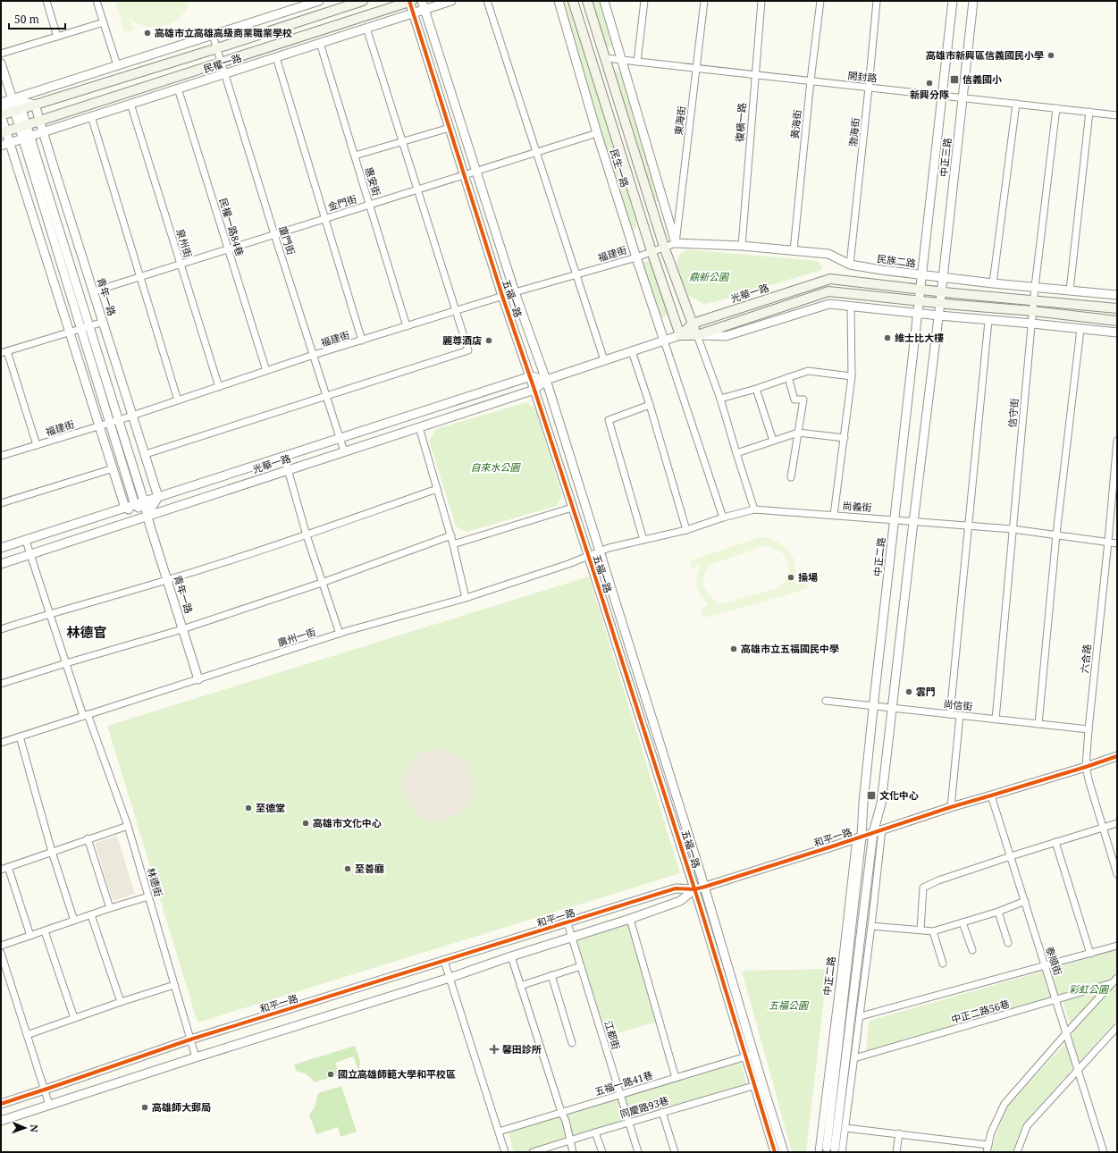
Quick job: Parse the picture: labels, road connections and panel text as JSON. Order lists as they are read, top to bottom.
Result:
{
  "streets": {
    "main road": ["民權一路", "民生一路", "光華一路"],
    "street": [
      "開封路",
      "東海街",
      "復橫一路",
      "黃海街",
      "渤海街",
      "中正三路",
      "惠安街",
      "金門街",
      "民權一路84巷",
      "廈門街",
      "泉州街",
      "福建街",
      "民族二路",
      "青年一路",
      "五福一路",
      "信守街",
      "尚義街",
      "中正二路",
      "廣州一街",
      "六合路",
      "尚信街",
      "和平一路",
      "林德街",
      "泰順街",
      "中正二路56巷",
      "江都街",
      "五福一路41巷",
      "同慶路93巷"
    ]
  },
  "crossings": [
    ["民權一路", "惠安街"],
    ["民權一路", "民權一路84巷"],
    ["民權一路", "廈門街"],
    ["民權一路", "泉州街"],
    ["民權一路", "青年一路"],
    ["民權一路", "五福一路"],
    ["開封路", "東海街"],
    ["開封路", "復橫一路"],
    ["開封路", "黃海街"],
    ["開封路", "渤海街"],
    ["開封路", "中正三路"],
    ["開封路", "民生一路"],
    ["開封路", "信守街"],
    ["東海街", "福建街"],
    ["東海街", "民族二路"],
    ["復橫一路", "民族二路"],
    ["黃海街", "民族二路"],
    ["渤海街", "民族二路"],
    ["中正三路", "民族二路"],
    ["中正三路", "光華一路"],
    ["中正三路", "中正二路"],
    ["民生一路", "金門街"],
    ["民生一路", "福建街"],
    ["民生一路", "光華一路"],
    ["惠安街", "金門街"],
    ["惠安街", "福建街"],
    ["金門街", "民權一路84巷"],
    ["金門街", "廈門街"],
    ["金門街", "泉州街"],
    ["金門街", "青年一路"],
    ["金門街", "五福一路"],
    ["民權一路84巷", "福建街"],
    ["廈門街", "福建街"],
    ["廈門街", "光華一路"],
    ["泉州街", "福建街"],
    ["福建街", "民族二路"],
    ["福建街", "青年一路"],
    ["福建街", "五福一路"],
    ["民族二路", "信守街"],
    ["光華一路", "青年一路"],
    ["光華一路", "五福一路"],
    ["光華一路", "林德街"],
    ["青年一路", "廣州一街"],
    ["五福一路", "尚義街"],
    ["五福一路", "廣州一街"],
    ["五福一路", "和平一路"],
    ["五福一路", "五福一路41巷"],
    ["五福一路", "同慶路93巷"],
    ["信守街", "尚義街"],
    ["信守街", "尚信街"],
    ["尚義街", "中正二路"],
    ["尚義街", "廣州一街"],
    ["尚義街", "六合路"],
    ["中正二路", "尚信街"],
    ["中正二路", "和平一路"],
    ["廣州一街", "林德街"],
    ["六合路", "尚信街"],
    ["六合路", "和平一路"],
    ["和平一路", "林德街"],
    ["和平一路", "泰順街"],
    ["和平一路", "江都街"],
    ["泰順街", "中正二路56巷"],
    ["江都街", "五福一路41巷"],
    ["江都街", "同慶路93巷"]
  ],
  "districts": ["林德官"],
  "parks": [
    "鼎新公園",
    "自來水公園",
    "彩虹公園",
    "五福公園"
  ],
  "places": {
    "other": [
      "高雄市立高雄高級商業職業學校",
      "高雄市新興區信義國民小學",
      "新興分隊",
      "維士比大樓",
      "麗尊酒店",
      "操場",
      "高雄市立五福國民中學",
      "雲門",
      "至德堂",
      "高雄市文化中心",
      "至善廳",
      "國立高雄師範大學和平校區",
      "高雄師大郵局"
    ],
    "transit": ["信義國小", "文化中心"],
    "health": ["馨田診所"]
  },
  "scale_bar": "50 m",
  "north": "right"
}
